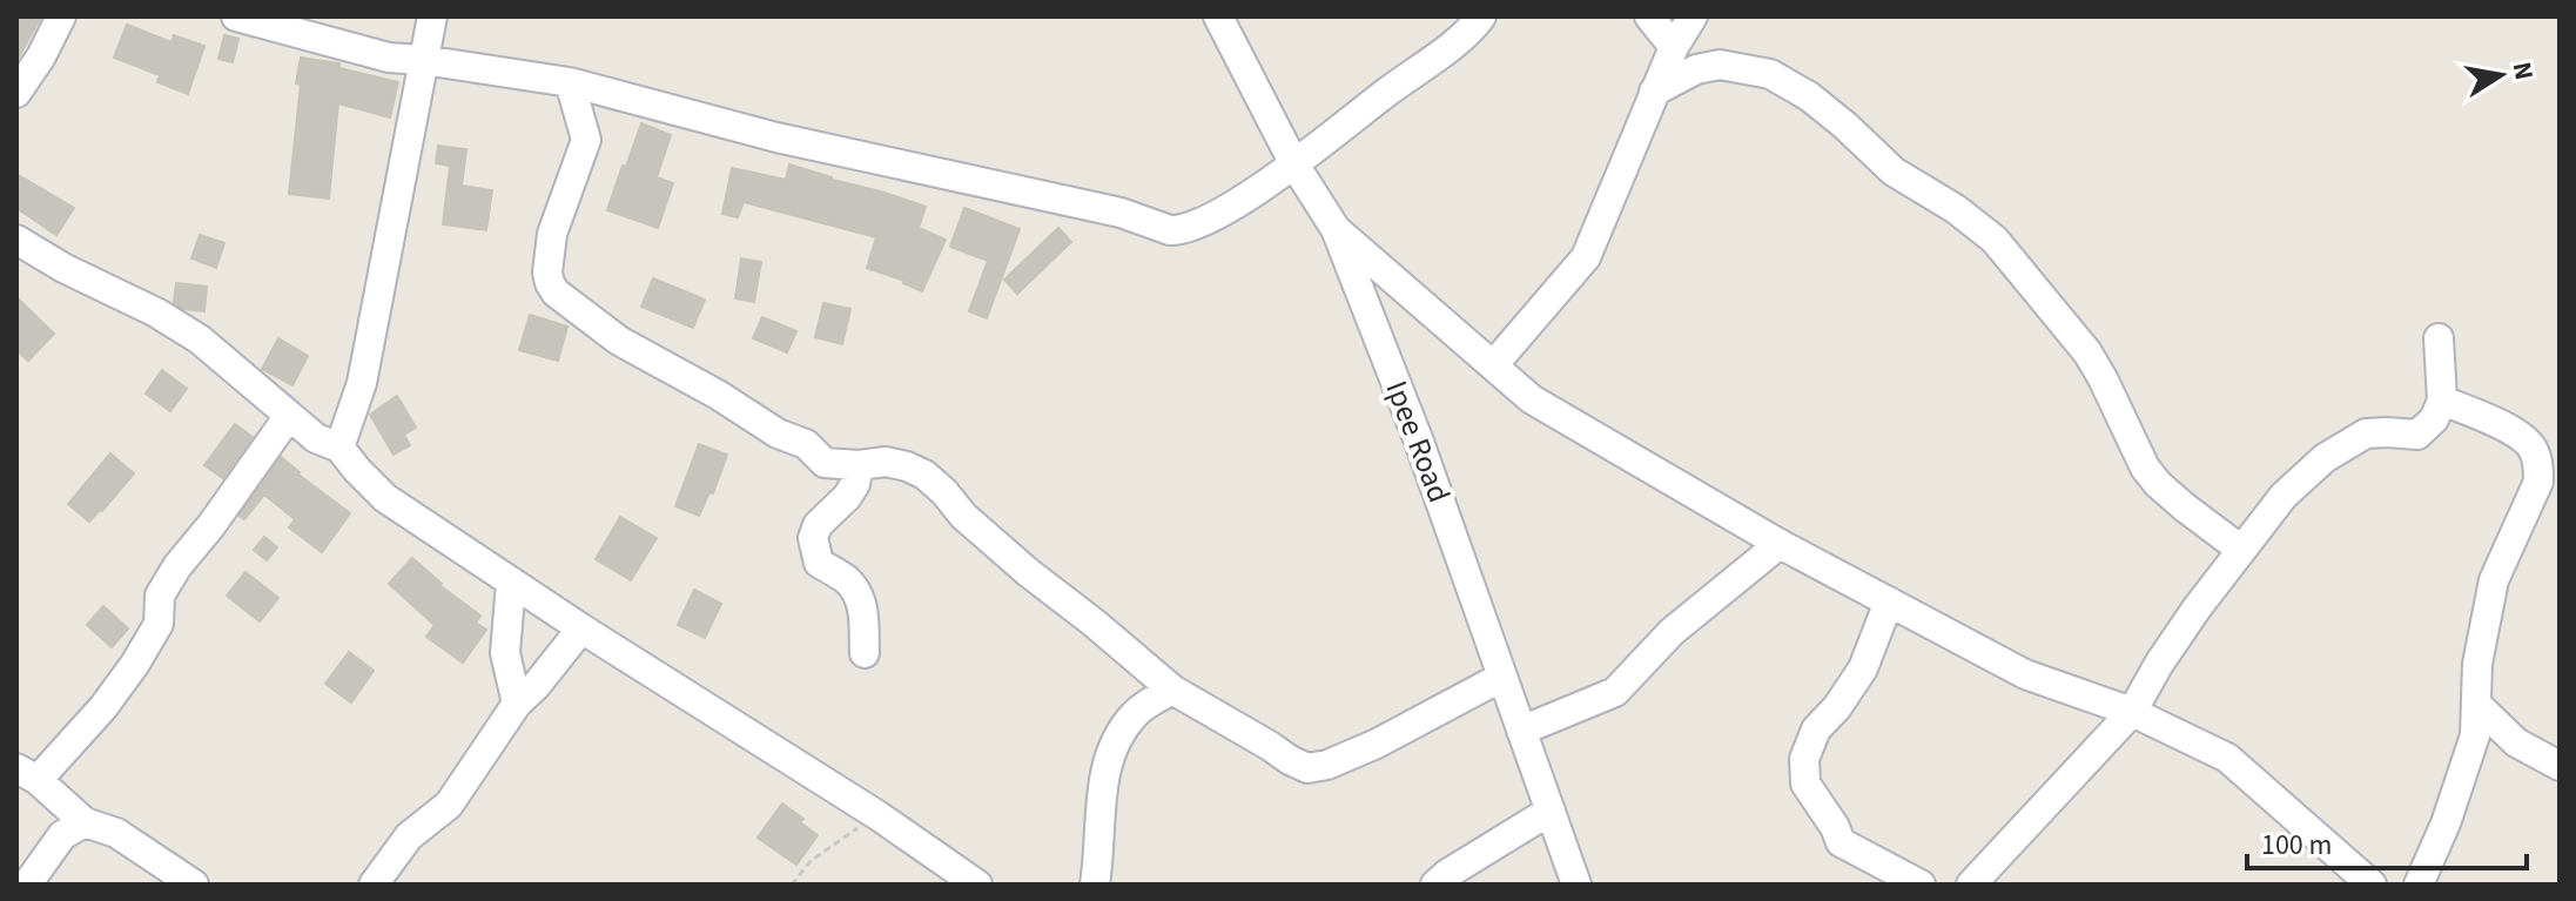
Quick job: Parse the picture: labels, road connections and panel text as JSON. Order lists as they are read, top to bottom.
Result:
{
  "streets": {
    "street": ["Ipee Road"]
  },
  "scale_bar": "100 m",
  "north": "right"
}
